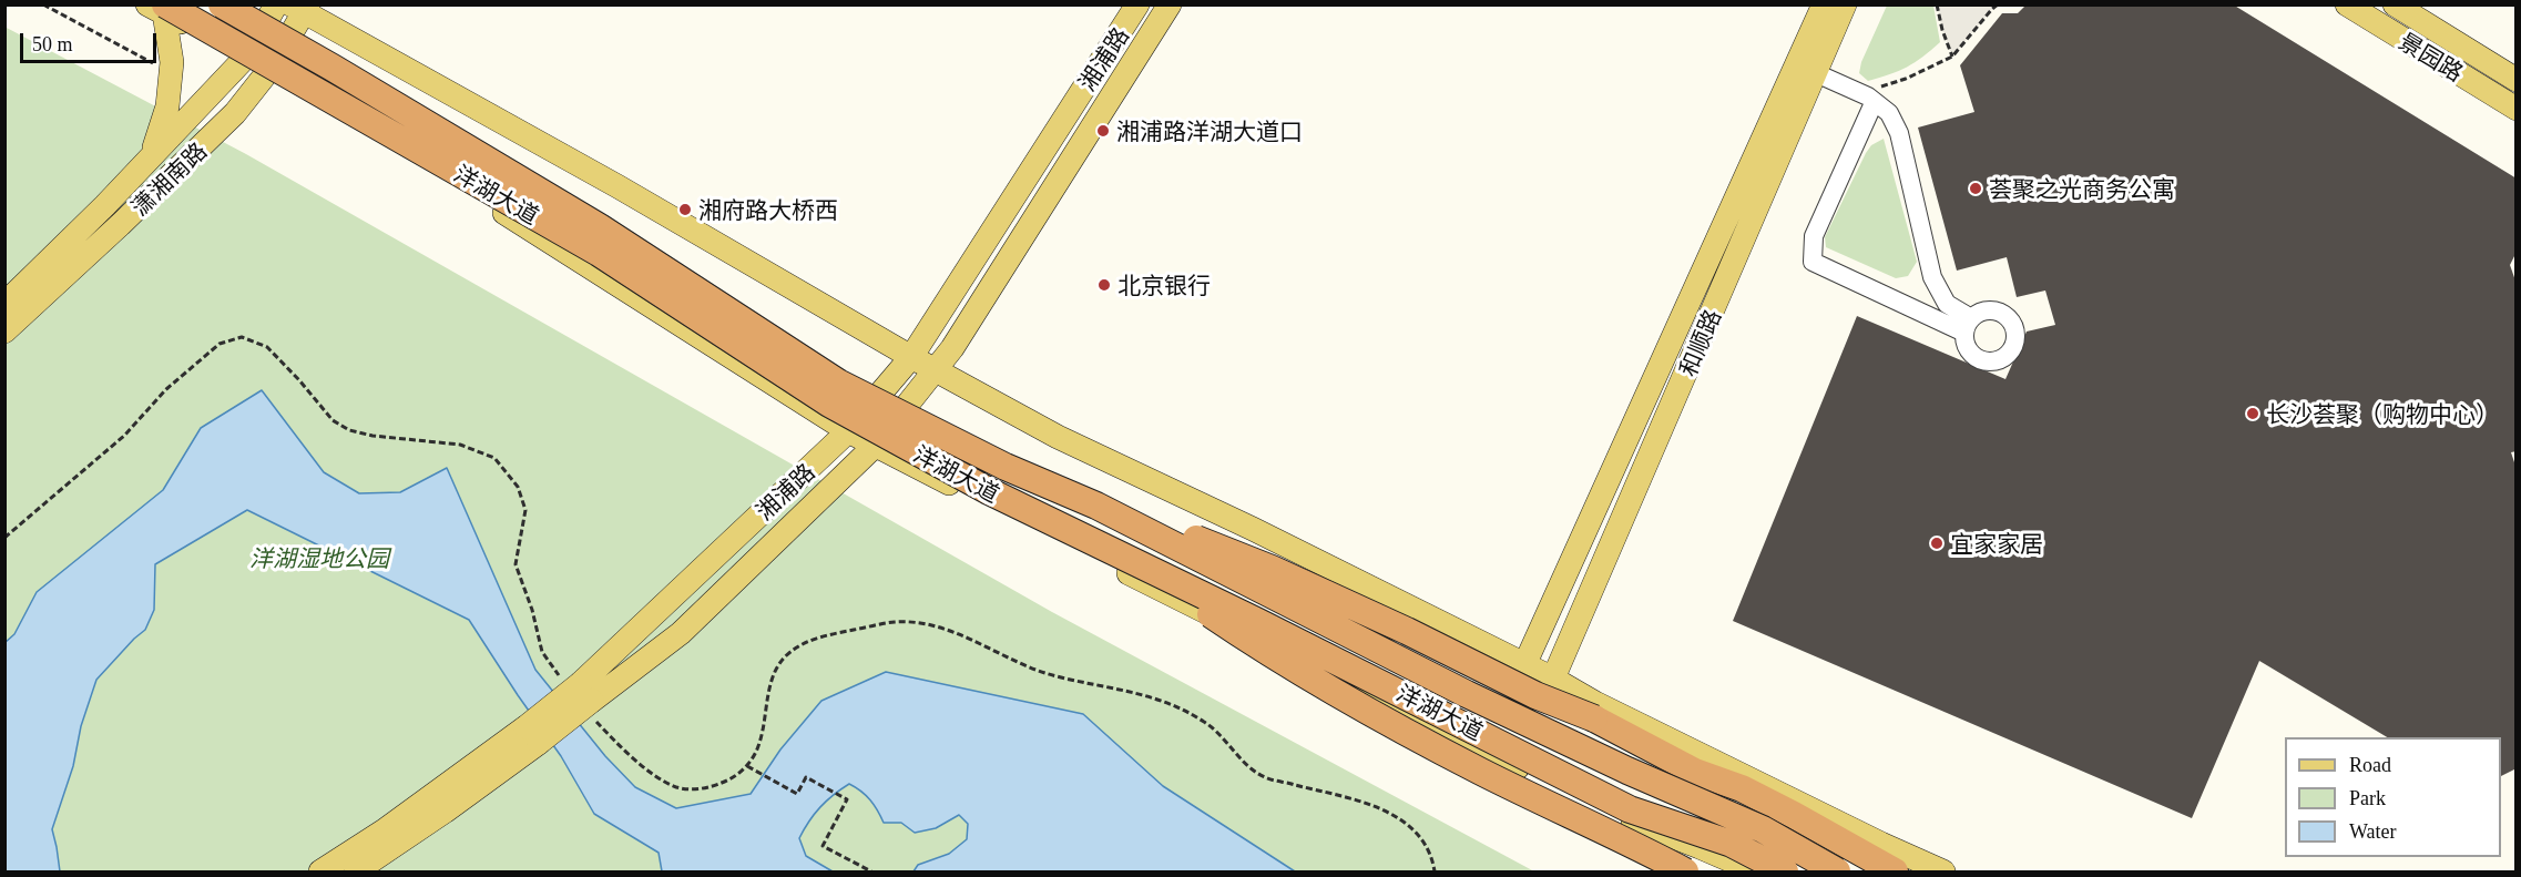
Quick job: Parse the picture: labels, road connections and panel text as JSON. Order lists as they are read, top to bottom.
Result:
{
  "streets": {
    "highway": ["洋湖大道"],
    "main road": [
      "景园路",
      "湘浦路",
      "潇湘南路",
      "和顺路"
    ]
  },
  "parks": ["洋湖湿地公园"],
  "places": [
    "湘浦路洋湖大道口",
    "荟聚之光商务公寓",
    "湘府路大桥西",
    "北京银行",
    "长沙荟聚（购物中心）",
    "宜家家居"
  ],
  "legend": ["Road", "Park", "Water"],
  "scale_bar": "50 m"
}
